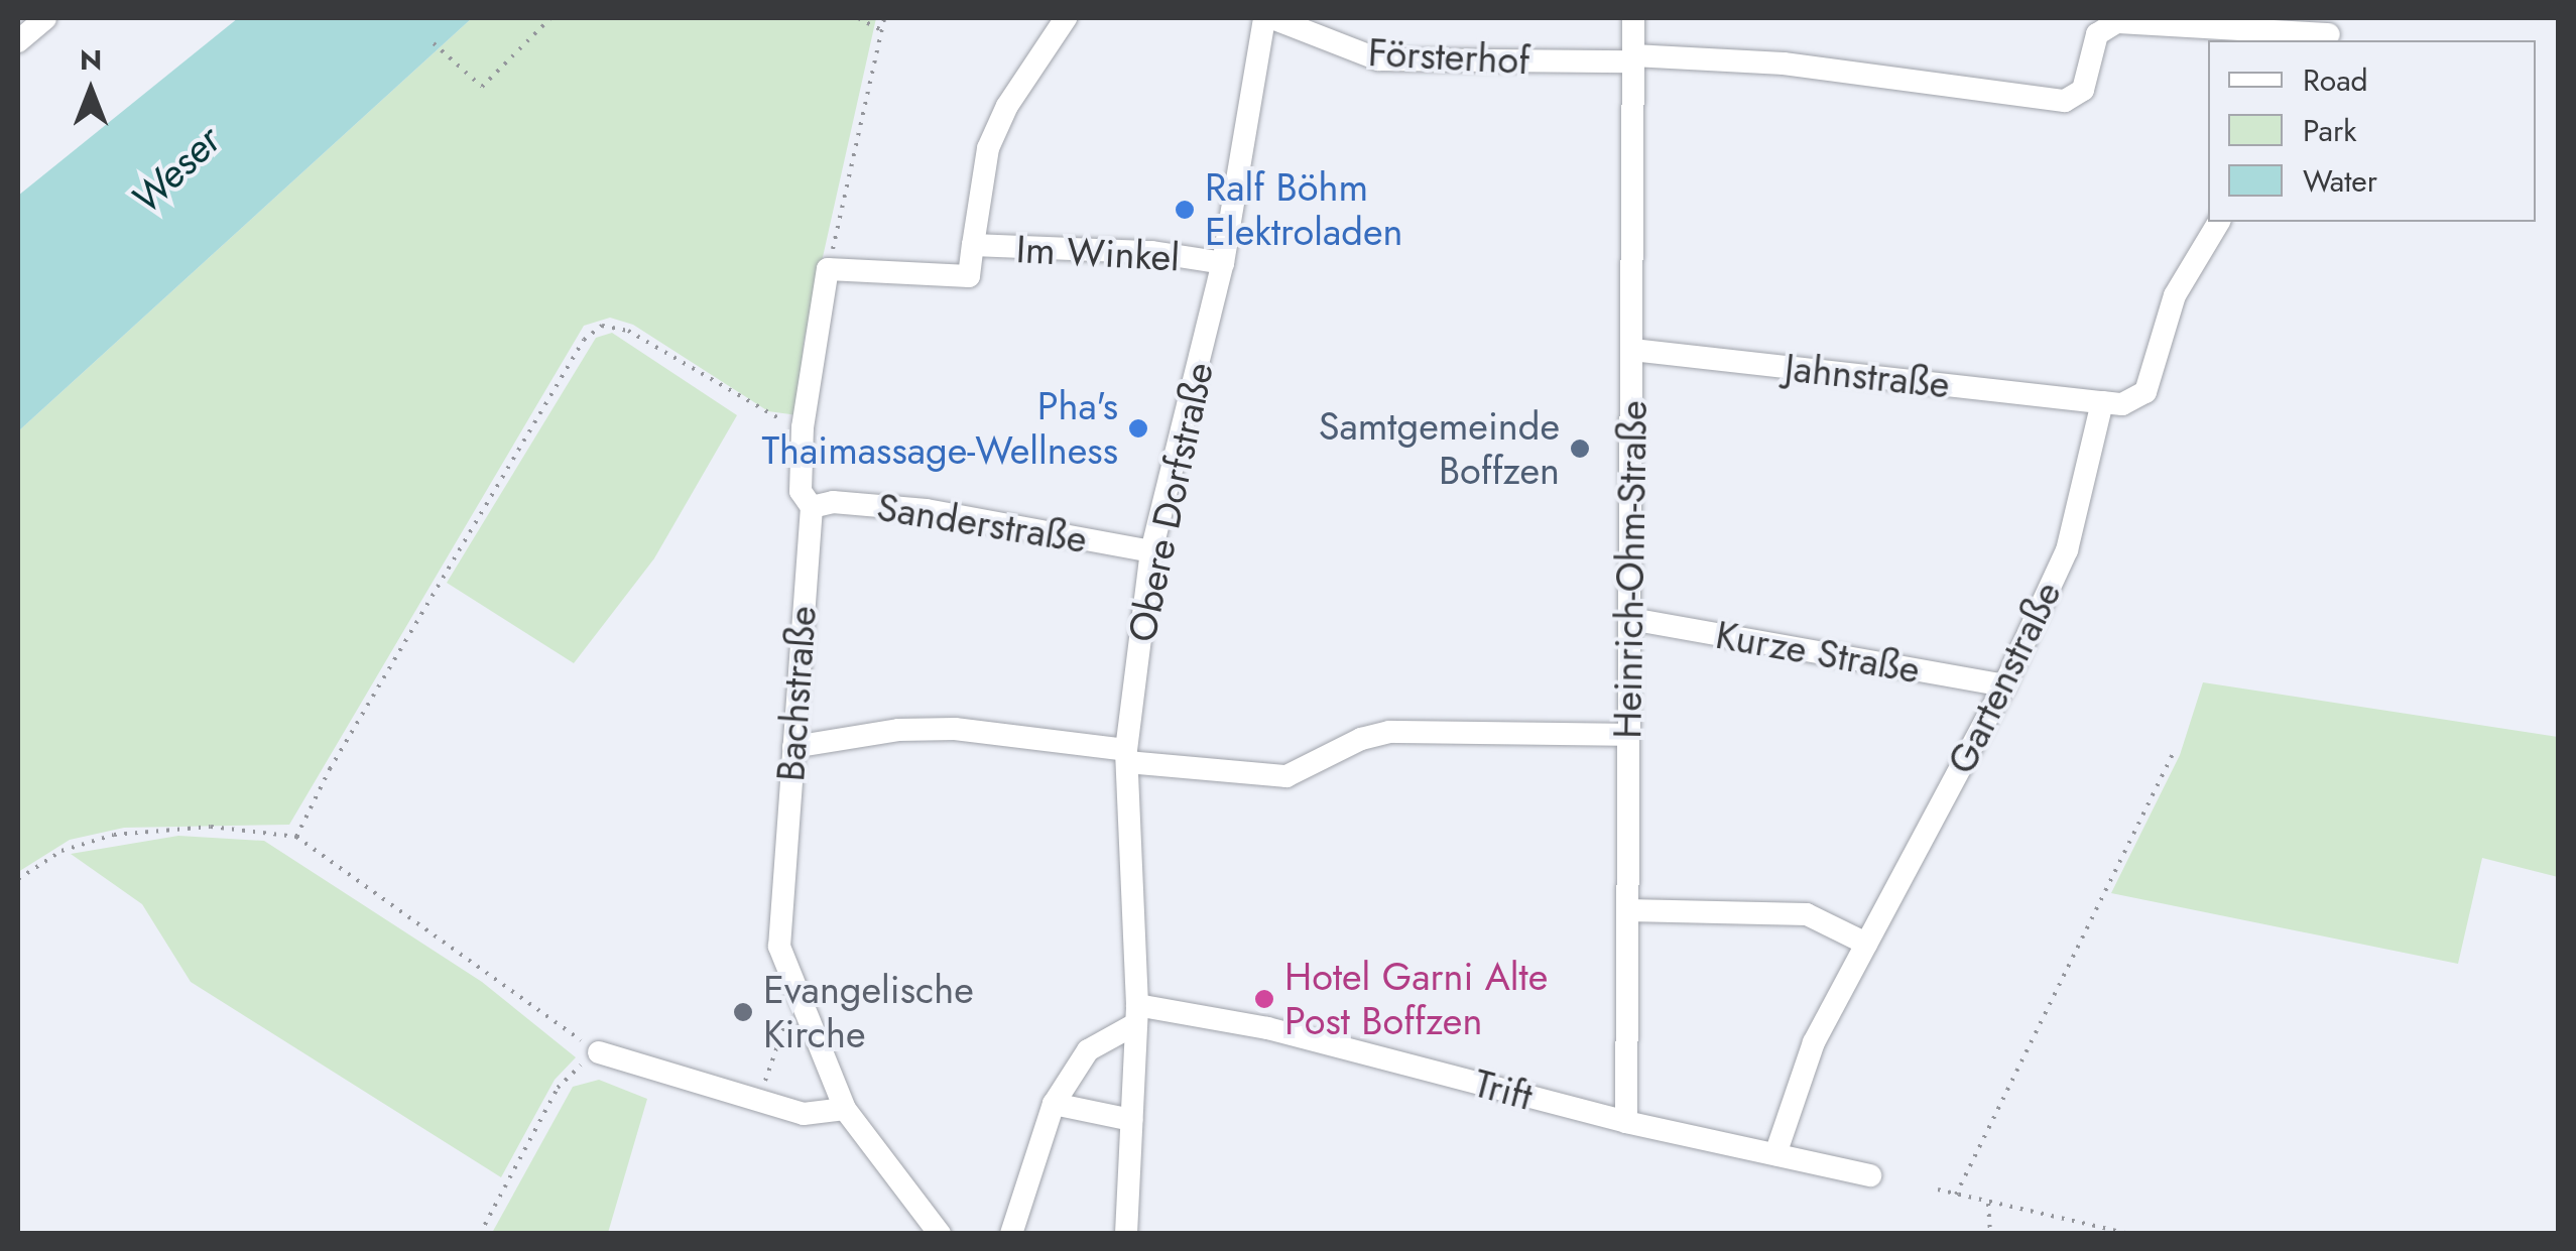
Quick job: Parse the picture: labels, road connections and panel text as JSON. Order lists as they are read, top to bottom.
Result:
{
  "streets": {
    "street": [
      "Försterhof",
      "Im Winkel",
      "Jahnstraße",
      "Obere Dorfstraße",
      "Sanderstraße",
      "Heinrich-Ohm-Straße",
      "Kurze Straße",
      "Gartenstraße",
      "Bachstraße",
      "Trift"
    ]
  },
  "crossings": [
    ["Försterhof", "Heinrich-Ohm-Straße"],
    ["Im Winkel", "Obere Dorfstraße"],
    ["Im Winkel", "Bachstraße"],
    ["Jahnstraße", "Heinrich-Ohm-Straße"],
    ["Jahnstraße", "Gartenstraße"],
    ["Obere Dorfstraße", "Sanderstraße"],
    ["Obere Dorfstraße", "Trift"],
    ["Sanderstraße", "Bachstraße"],
    ["Heinrich-Ohm-Straße", "Kurze Straße"],
    ["Heinrich-Ohm-Straße", "Trift"],
    ["Kurze Straße", "Gartenstraße"],
    ["Gartenstraße", "Trift"]
  ],
  "water": ["Weser"],
  "places": [
    "Ralf Böhm Elektroladen",
    "Pha's Thaimassage-Wellness",
    "Samtgemeinde Boffzen",
    "Hotel Garni Alte Post Boffzen",
    "Evangelische Kirche"
  ],
  "legend": ["Road", "Park", "Water"],
  "north": "top"
}
